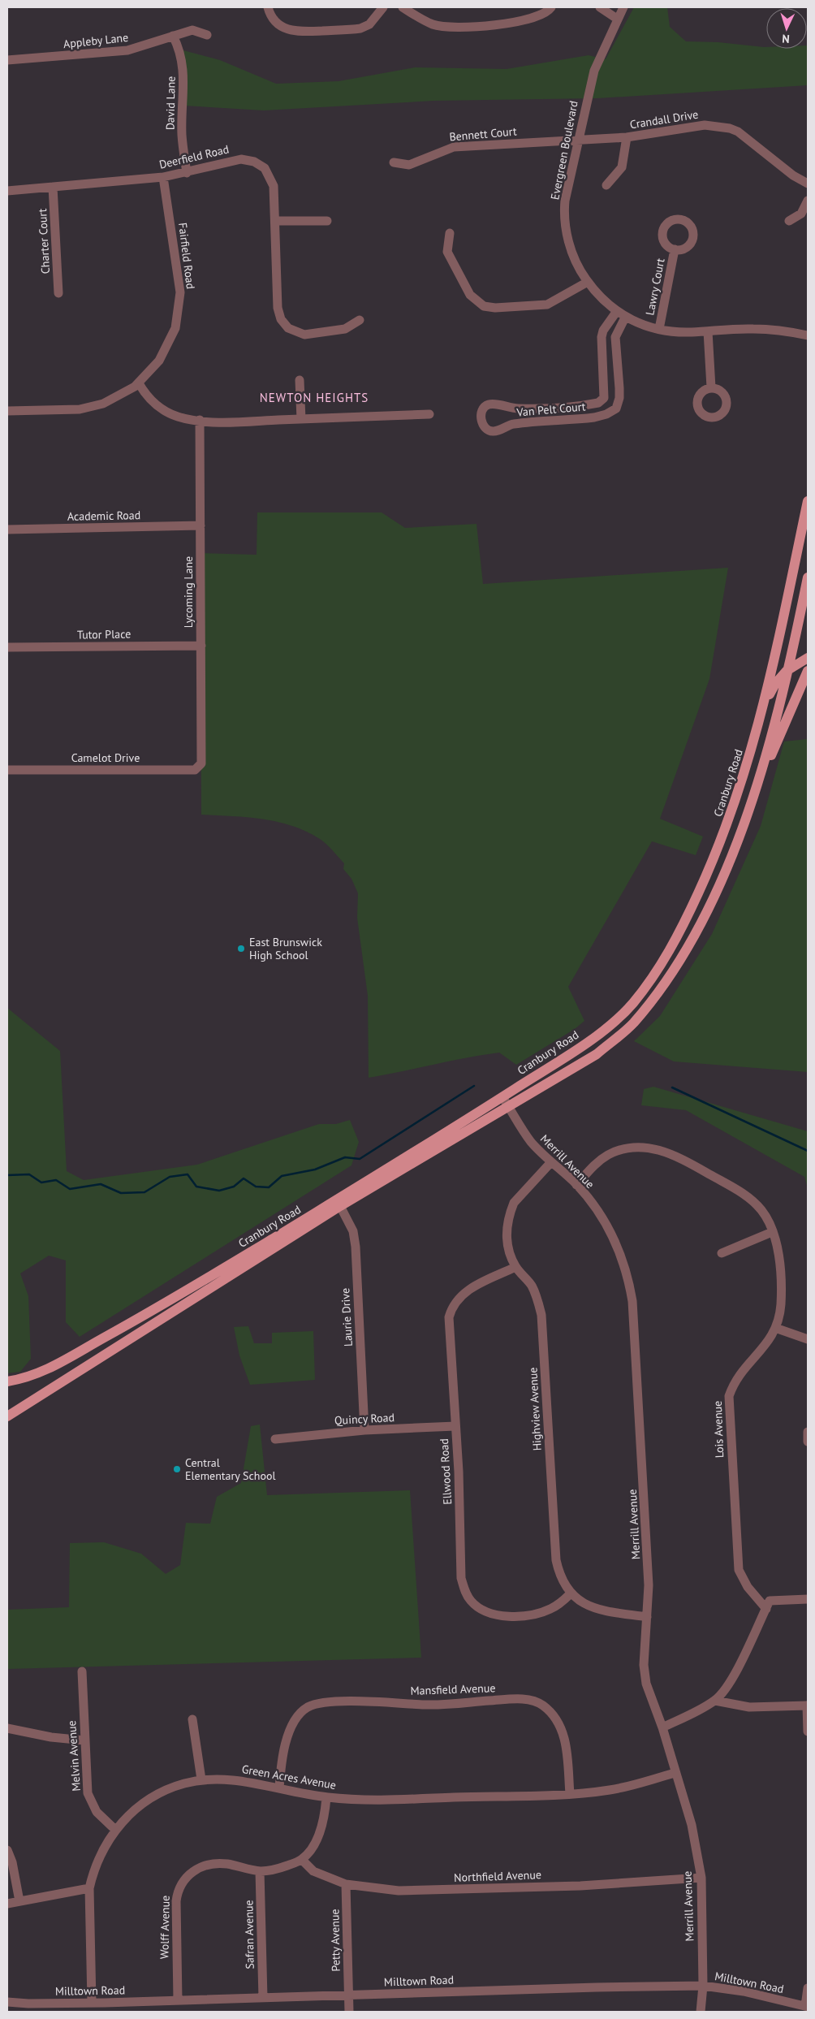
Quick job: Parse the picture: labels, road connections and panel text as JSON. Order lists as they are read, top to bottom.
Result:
{
  "streets": {
    "main road": ["Cranbury Road"],
    "street": [
      "Appleby Lane",
      "David Lane",
      "Crandall Drive",
      "Bennett Court",
      "Evergreen Boulevard",
      "Deerfield Road",
      "Charter Court",
      "Fairfield Road",
      "Lawry Court",
      "Van Pelt Court",
      "Academic Road",
      "Lycoming Lane",
      "Tutor Place",
      "Camelot Drive",
      "Merrill Avenue",
      "Laurie Drive",
      "Highview Avenue",
      "Quincy Road",
      "Lois Avenue",
      "Ellwood Road",
      "Mansfield Avenue",
      "Melvin Avenue",
      "Green Acres Avenue",
      "Northfield Avenue",
      "Wolff Avenue",
      "Safran Avenue",
      "Petty Avenue",
      "Milltown Road"
    ]
  },
  "crossings": [
    ["Appleby Lane", "David Lane"],
    ["David Lane", "Deerfield Road"],
    ["Crandall Drive", "Bennett Court"],
    ["Crandall Drive", "Evergreen Boulevard"],
    ["Bennett Court", "Evergreen Boulevard"],
    ["Evergreen Boulevard", "Lawry Court"],
    ["Evergreen Boulevard", "Van Pelt Court"],
    ["Deerfield Road", "Charter Court"],
    ["Deerfield Road", "Fairfield Road"],
    ["Academic Road", "Lycoming Lane"],
    ["Lycoming Lane", "Tutor Place"],
    ["Lycoming Lane", "Camelot Drive"],
    ["Cranbury Road", "Merrill Avenue"],
    ["Cranbury Road", "Laurie Drive"],
    ["Merrill Avenue", "Highview Avenue"],
    ["Merrill Avenue", "Lois Avenue"],
    ["Merrill Avenue", "Green Acres Avenue"],
    ["Merrill Avenue", "Northfield Avenue"],
    ["Merrill Avenue", "Milltown Road"],
    ["Laurie Drive", "Quincy Road"],
    ["Highview Avenue", "Ellwood Road"],
    ["Quincy Road", "Ellwood Road"],
    ["Mansfield Avenue", "Green Acres Avenue"],
    ["Melvin Avenue", "Green Acres Avenue"],
    ["Green Acres Avenue", "Milltown Road"],
    ["Northfield Avenue", "Wolff Avenue"],
    ["Northfield Avenue", "Petty Avenue"],
    ["Wolff Avenue", "Safran Avenue"],
    ["Wolff Avenue", "Milltown Road"],
    ["Safran Avenue", "Milltown Road"],
    ["Petty Avenue", "Milltown Road"]
  ],
  "districts": ["NEWTON HEIGHTS"],
  "places": ["East Brunswick High School", "Central Elementary School"],
  "north": "bottom"
}
